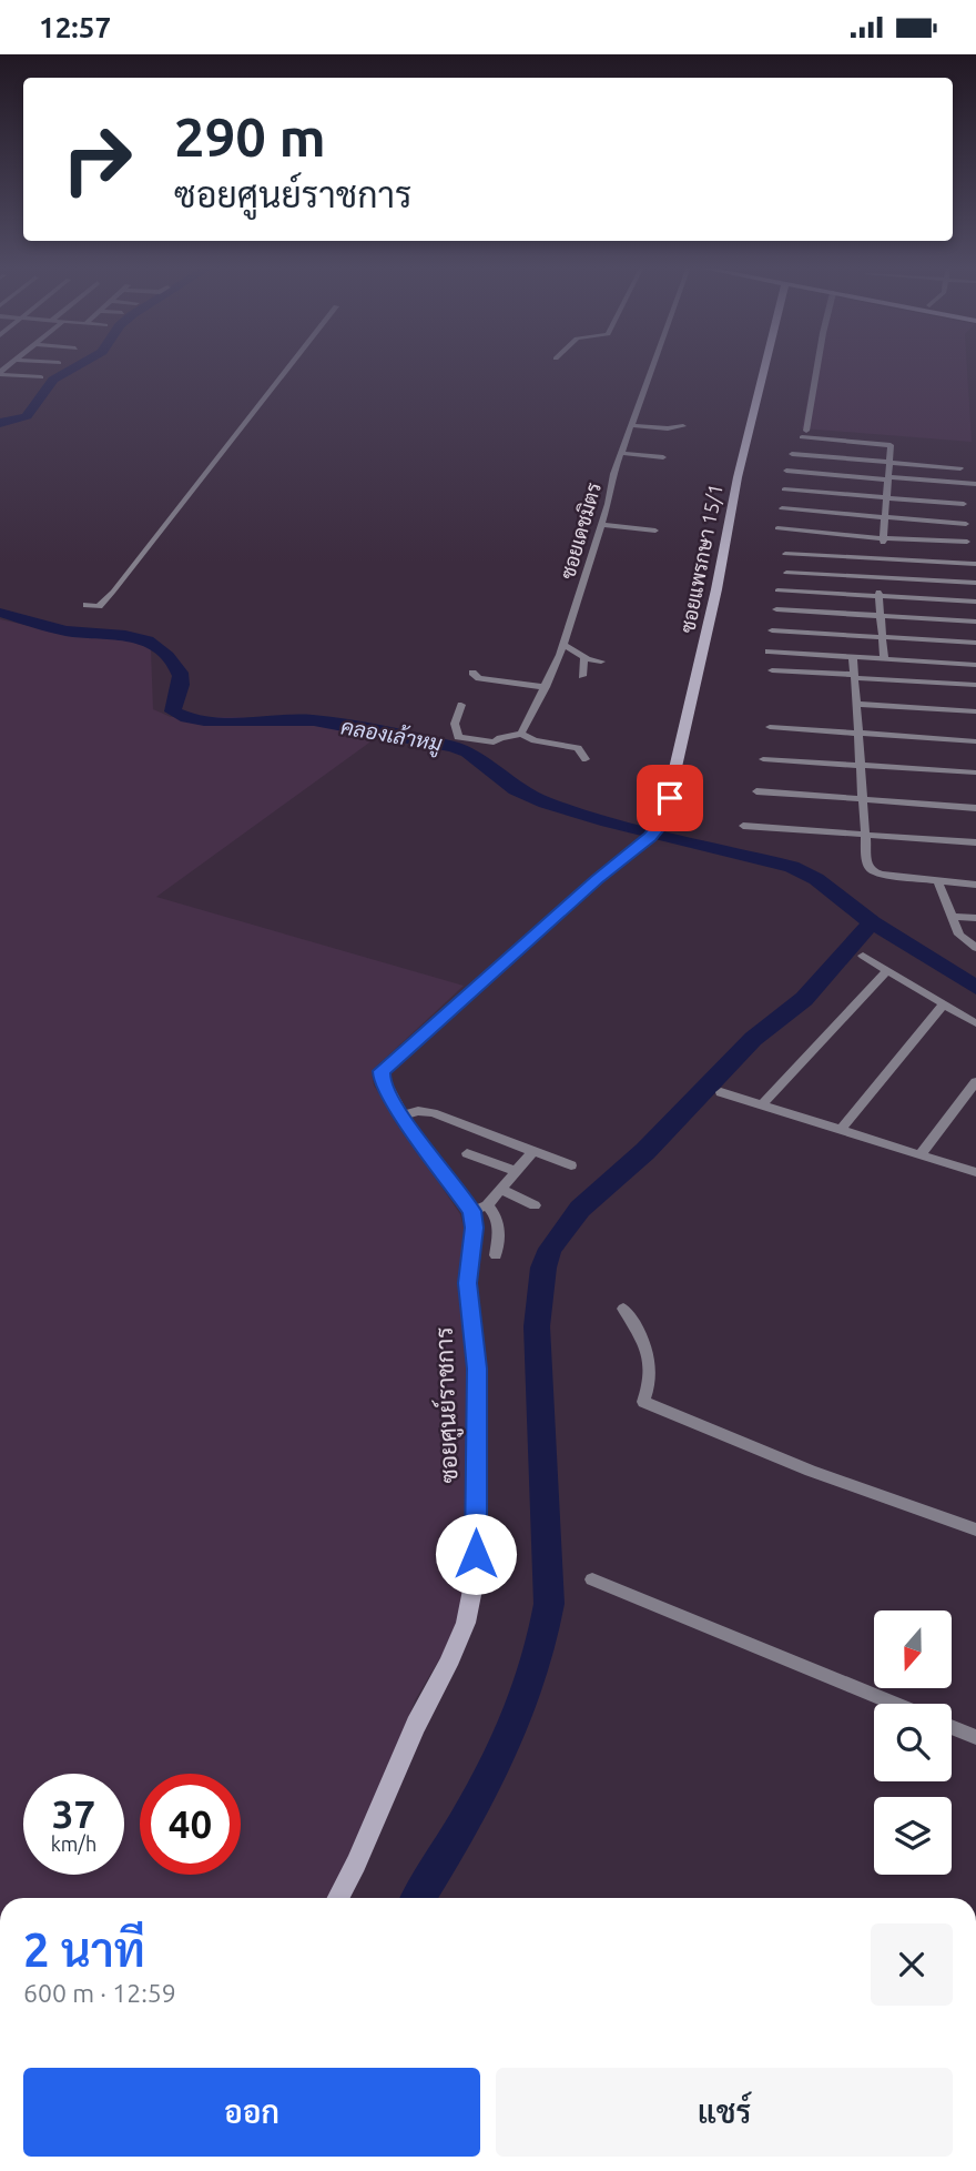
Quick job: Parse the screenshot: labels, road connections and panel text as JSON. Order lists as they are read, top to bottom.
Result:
{
  "streets": {
    "street": ["ซอยเดชมิตร", "ซอยแพรกษา 15/1", "ซอยศูนย์ราชการ"]
  },
  "water": ["คลองเล้าหมู"],
  "north": "bottom",
  "page": {
    "status": "12:57",
    "turn": ["290 m", "ซอยศูนย์ราชการ"],
    "speed": "37 km/h",
    "limit": "40",
    "heading": ["2 นาที", "600 m · 12:59"],
    "buttons": ["ออก", "แชร์"]
  }
}
